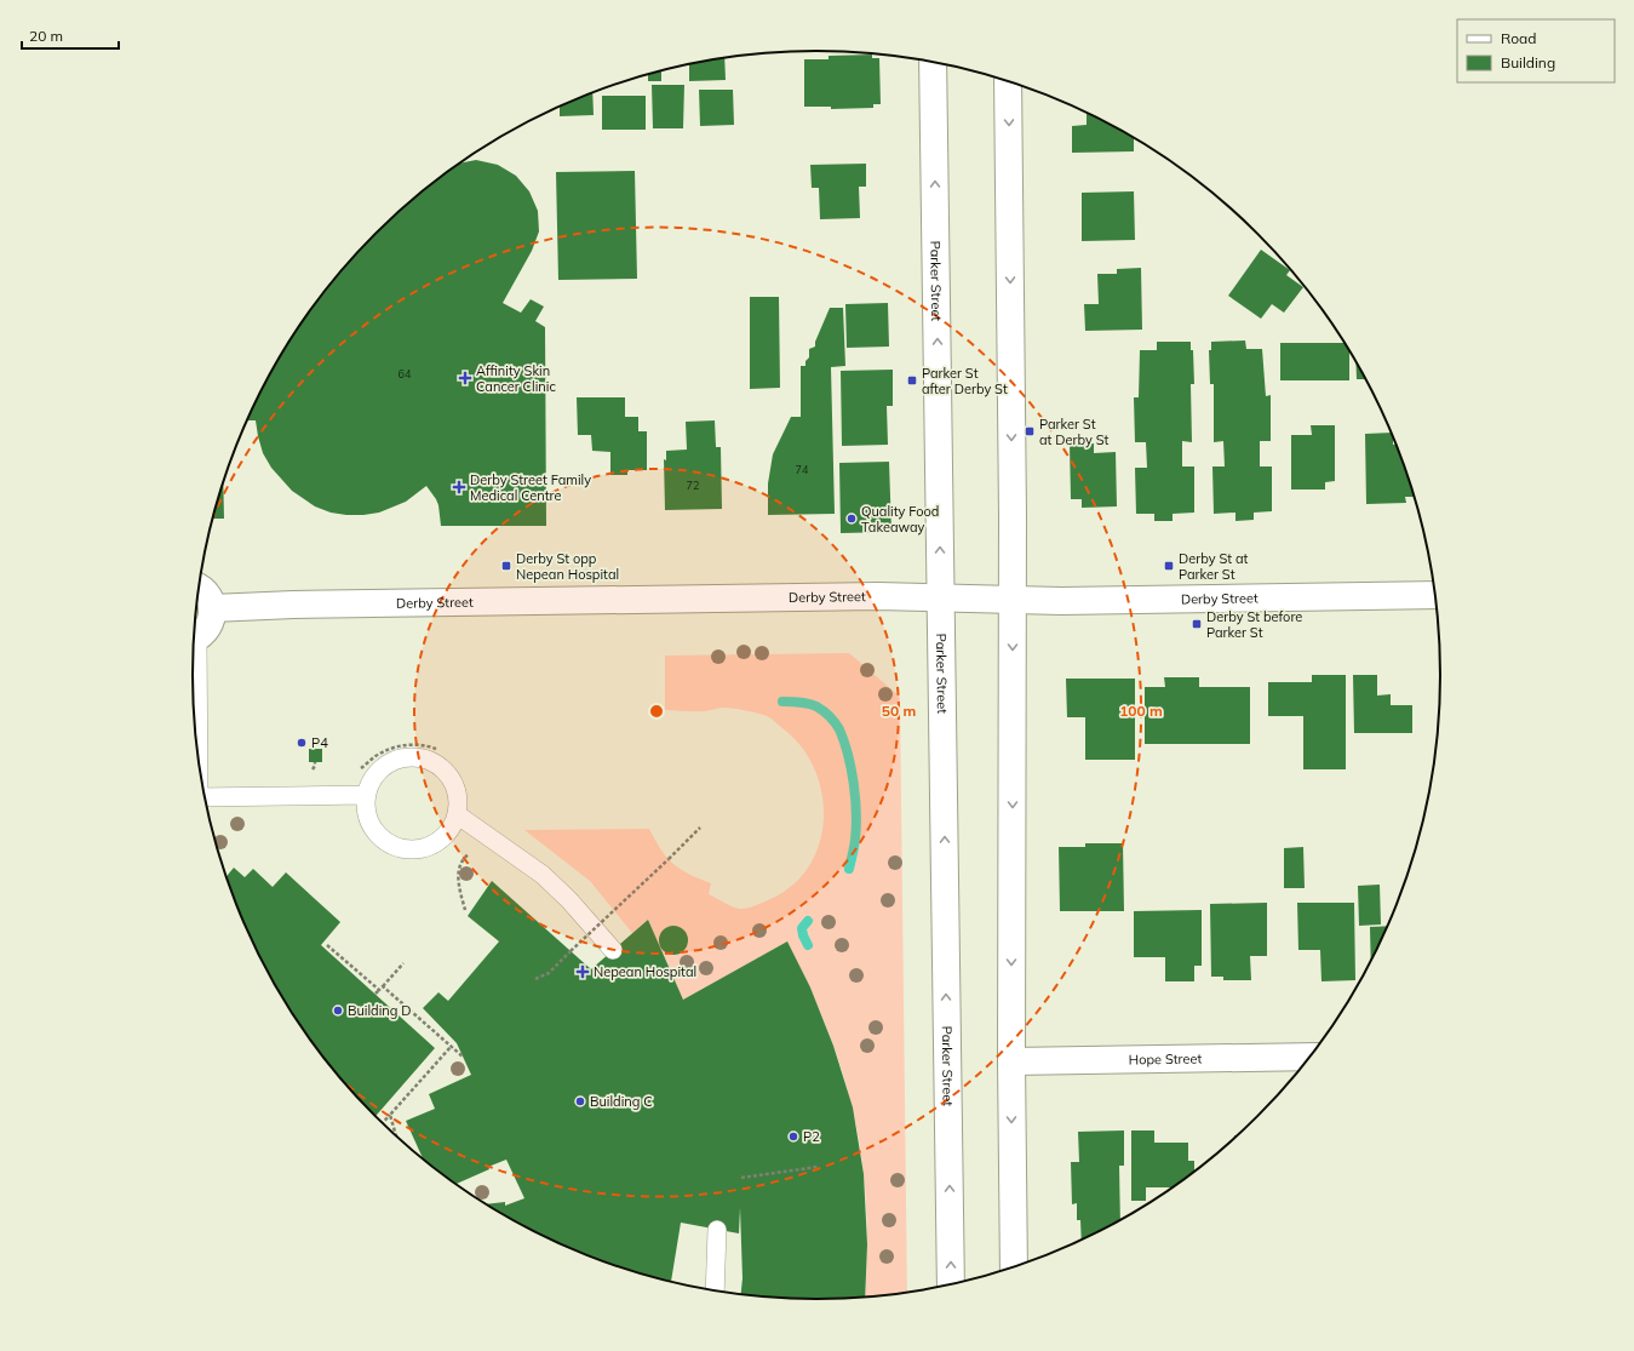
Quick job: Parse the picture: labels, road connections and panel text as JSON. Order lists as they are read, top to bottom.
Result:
{
  "streets": {
    "main road": ["Parker Street", "Derby Street", "Hope Street"]
  },
  "crossings": [
    ["Parker Street", "Derby Street"]
  ],
  "places": {
    "health": ["Affinity Skin Cancer Clinic", "Derby Street Family Medical Centre", "Nepean Hospital"],
    "transit": [
      "Parker St after Derby St",
      "Parker St at Derby St",
      "Derby St opp Nepean Hospital",
      "Derby St at Parker St",
      "Derby St before Parker St"
    ],
    "other": [
      "Quality Food Takeaway",
      "P4",
      "Building D",
      "Building C",
      "P2"
    ]
  },
  "house_numbers": ["64", "74", "72"],
  "legend": ["Road", "Building"],
  "scale_bar": "20 m",
  "rings": ["50 m", "100 m"]
}
